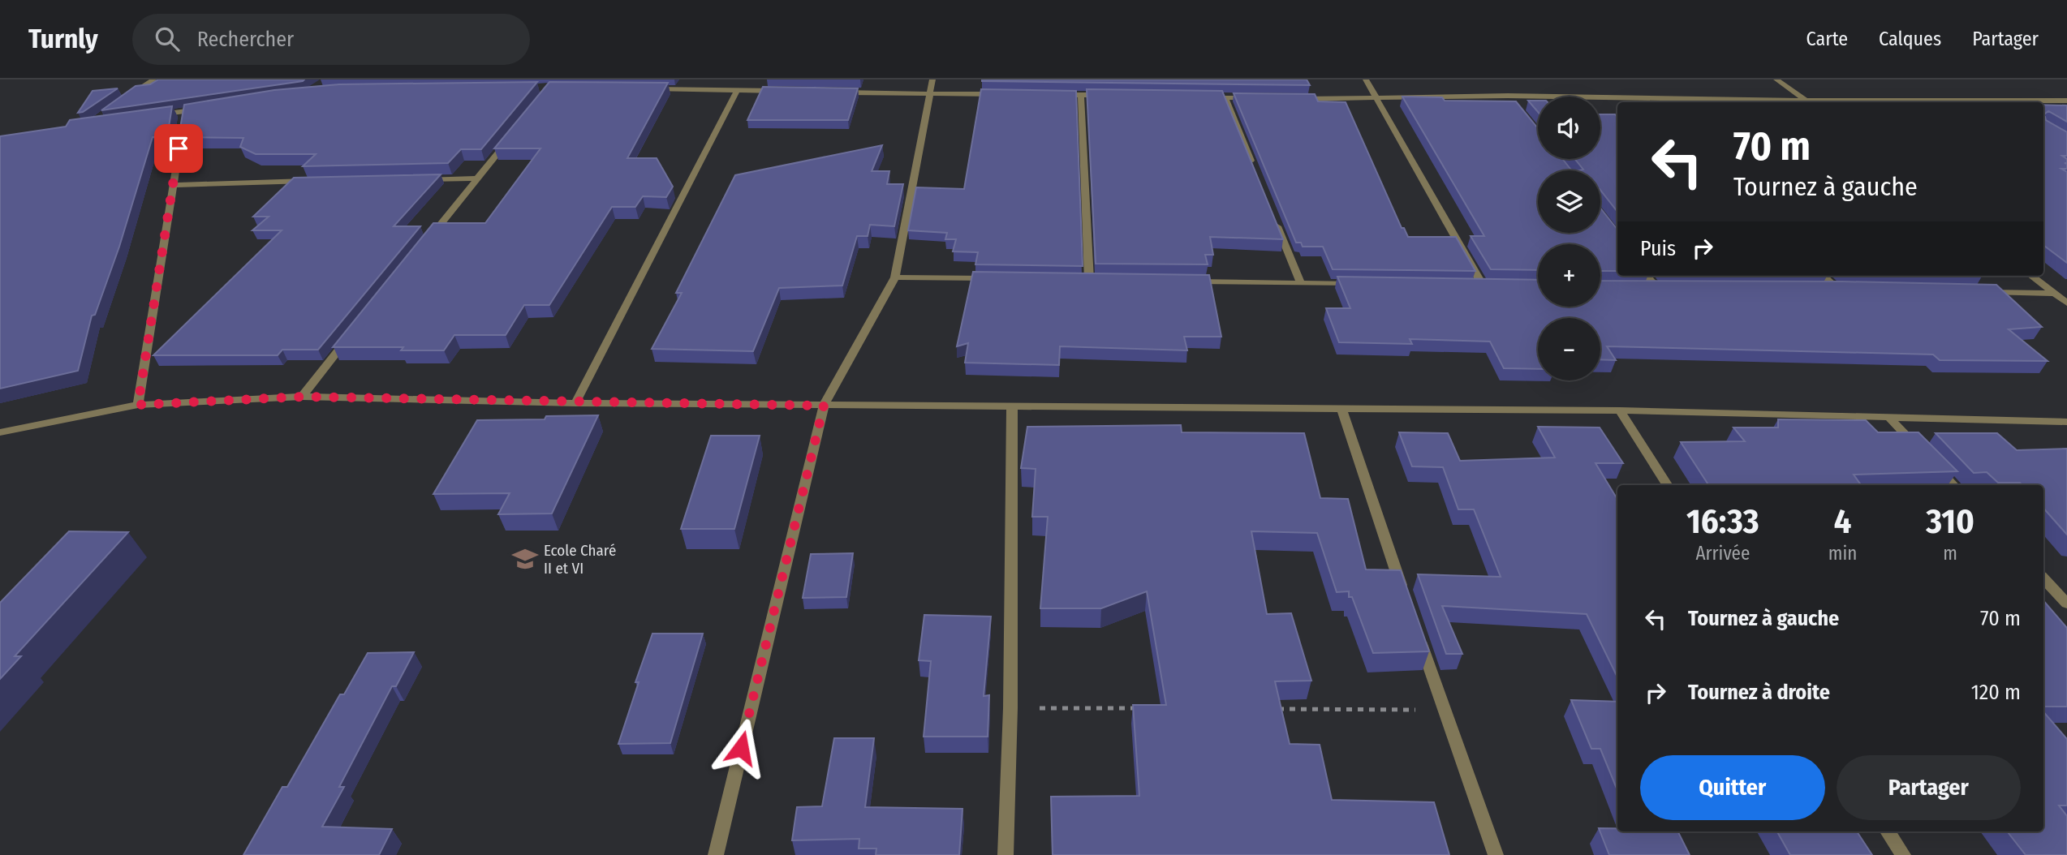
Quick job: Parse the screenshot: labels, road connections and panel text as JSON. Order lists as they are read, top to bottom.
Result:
{
  "places": {
    "school or university": ["Ecole Charé II et VI"]
  },
  "page": {
    "header": "Turnly",
    "search": "Rechercher",
    "nav": ["Carte", "Calques", "Partager"],
    "map_buttons": ["+", "−"],
    "turn": ["70 m", "Tournez à gauche"],
    "then": "Puis",
    "eta": [
      "16:33",
      "Arrivée",
      "4",
      "min",
      "310",
      "m"
    ],
    "list": [
      {
        "name": "Tournez à gauche",
        "value": "70 m"
      },
      {
        "name": "Tournez à droite",
        "value": "120 m"
      }
    ],
    "buttons": ["Quitter", "Partager"]
  }
}
